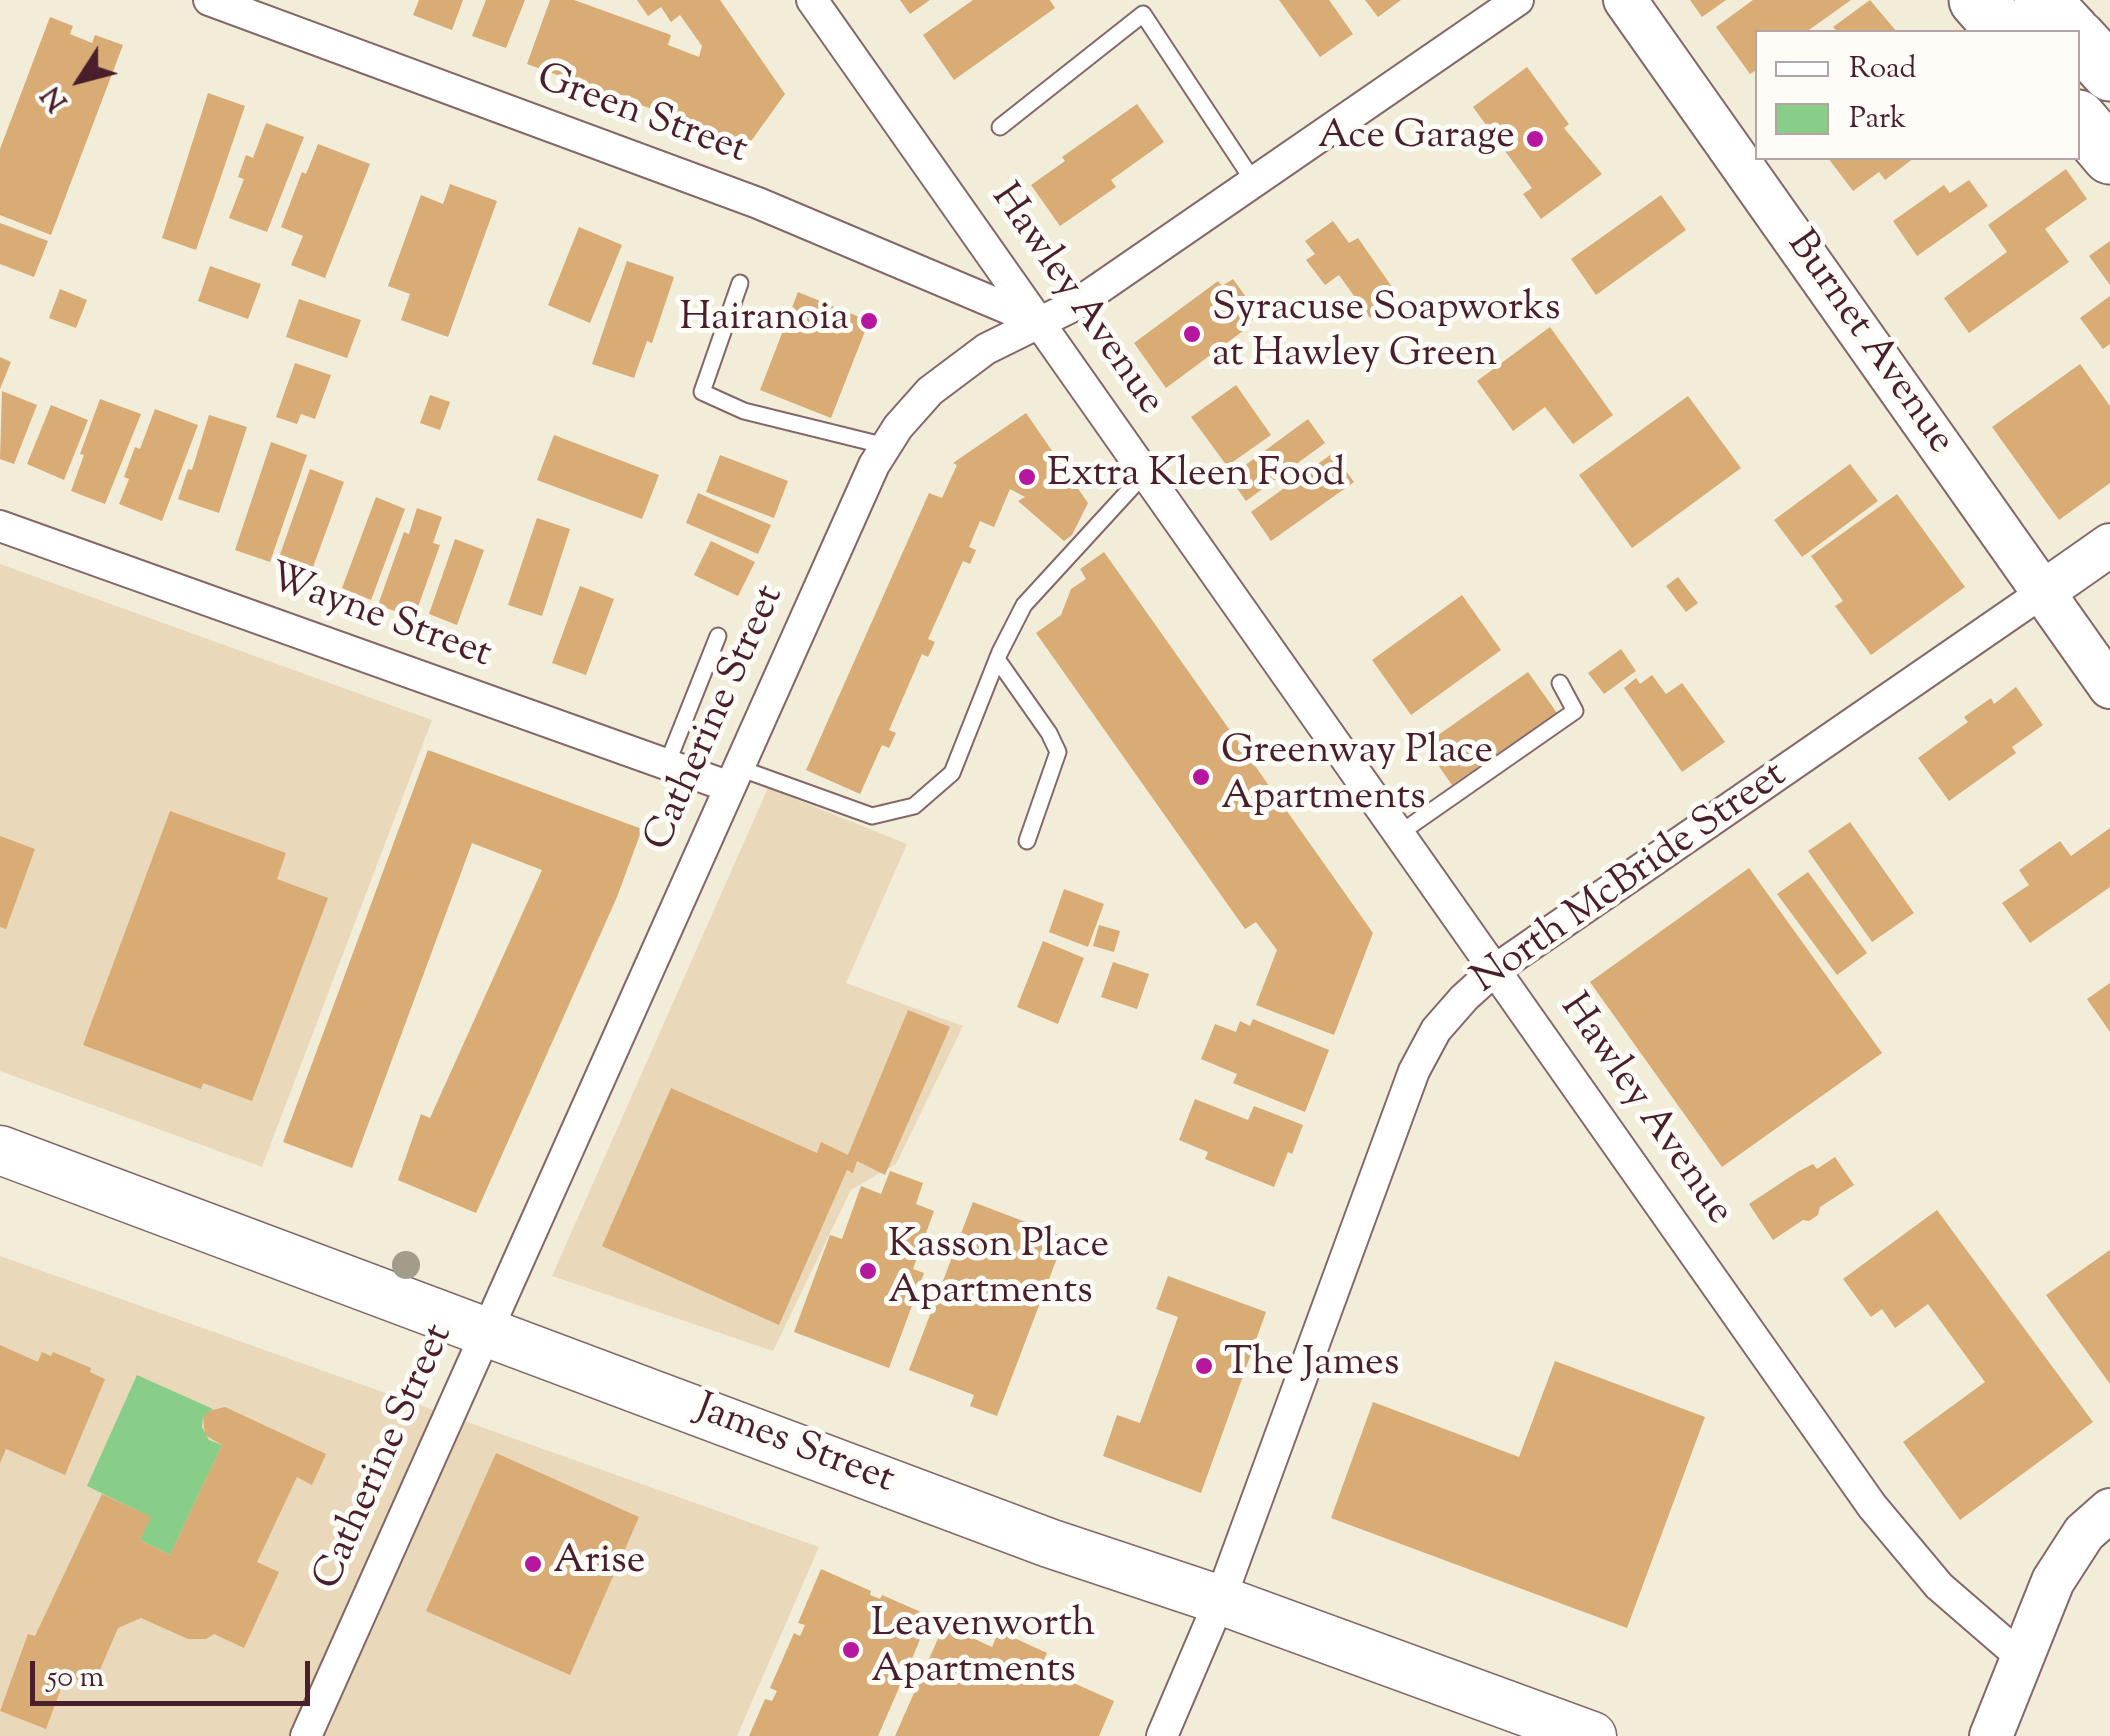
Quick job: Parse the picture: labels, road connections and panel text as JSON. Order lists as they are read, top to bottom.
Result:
{
  "streets": {
    "main road": ["James Street"],
    "street": [
      "Green Street",
      "Hawley Avenue",
      "Burnet Avenue",
      "Wayne Street",
      "Catherine Street",
      "North McBride Street"
    ]
  },
  "crossings": [
    ["Green Street", "Hawley Avenue"],
    ["Green Street", "Catherine Street"],
    ["Hawley Avenue", "Catherine Street"],
    ["Hawley Avenue", "North McBride Street"],
    ["Burnet Avenue", "North McBride Street"],
    ["Wayne Street", "Catherine Street"],
    ["Catherine Street", "James Street"],
    ["North McBride Street", "James Street"]
  ],
  "places": [
    "Ace Garage",
    "Hairanoia",
    "Syracuse Soapworks at Hawley Green",
    "Extra Kleen Food",
    "Greenway Place Apartments",
    "Kasson Place Apartments",
    "The James",
    "Arise",
    "Leavenworth Apartments"
  ],
  "legend": ["Road", "Park"],
  "scale_bar": "50 m",
  "north": "bottom left"
}
